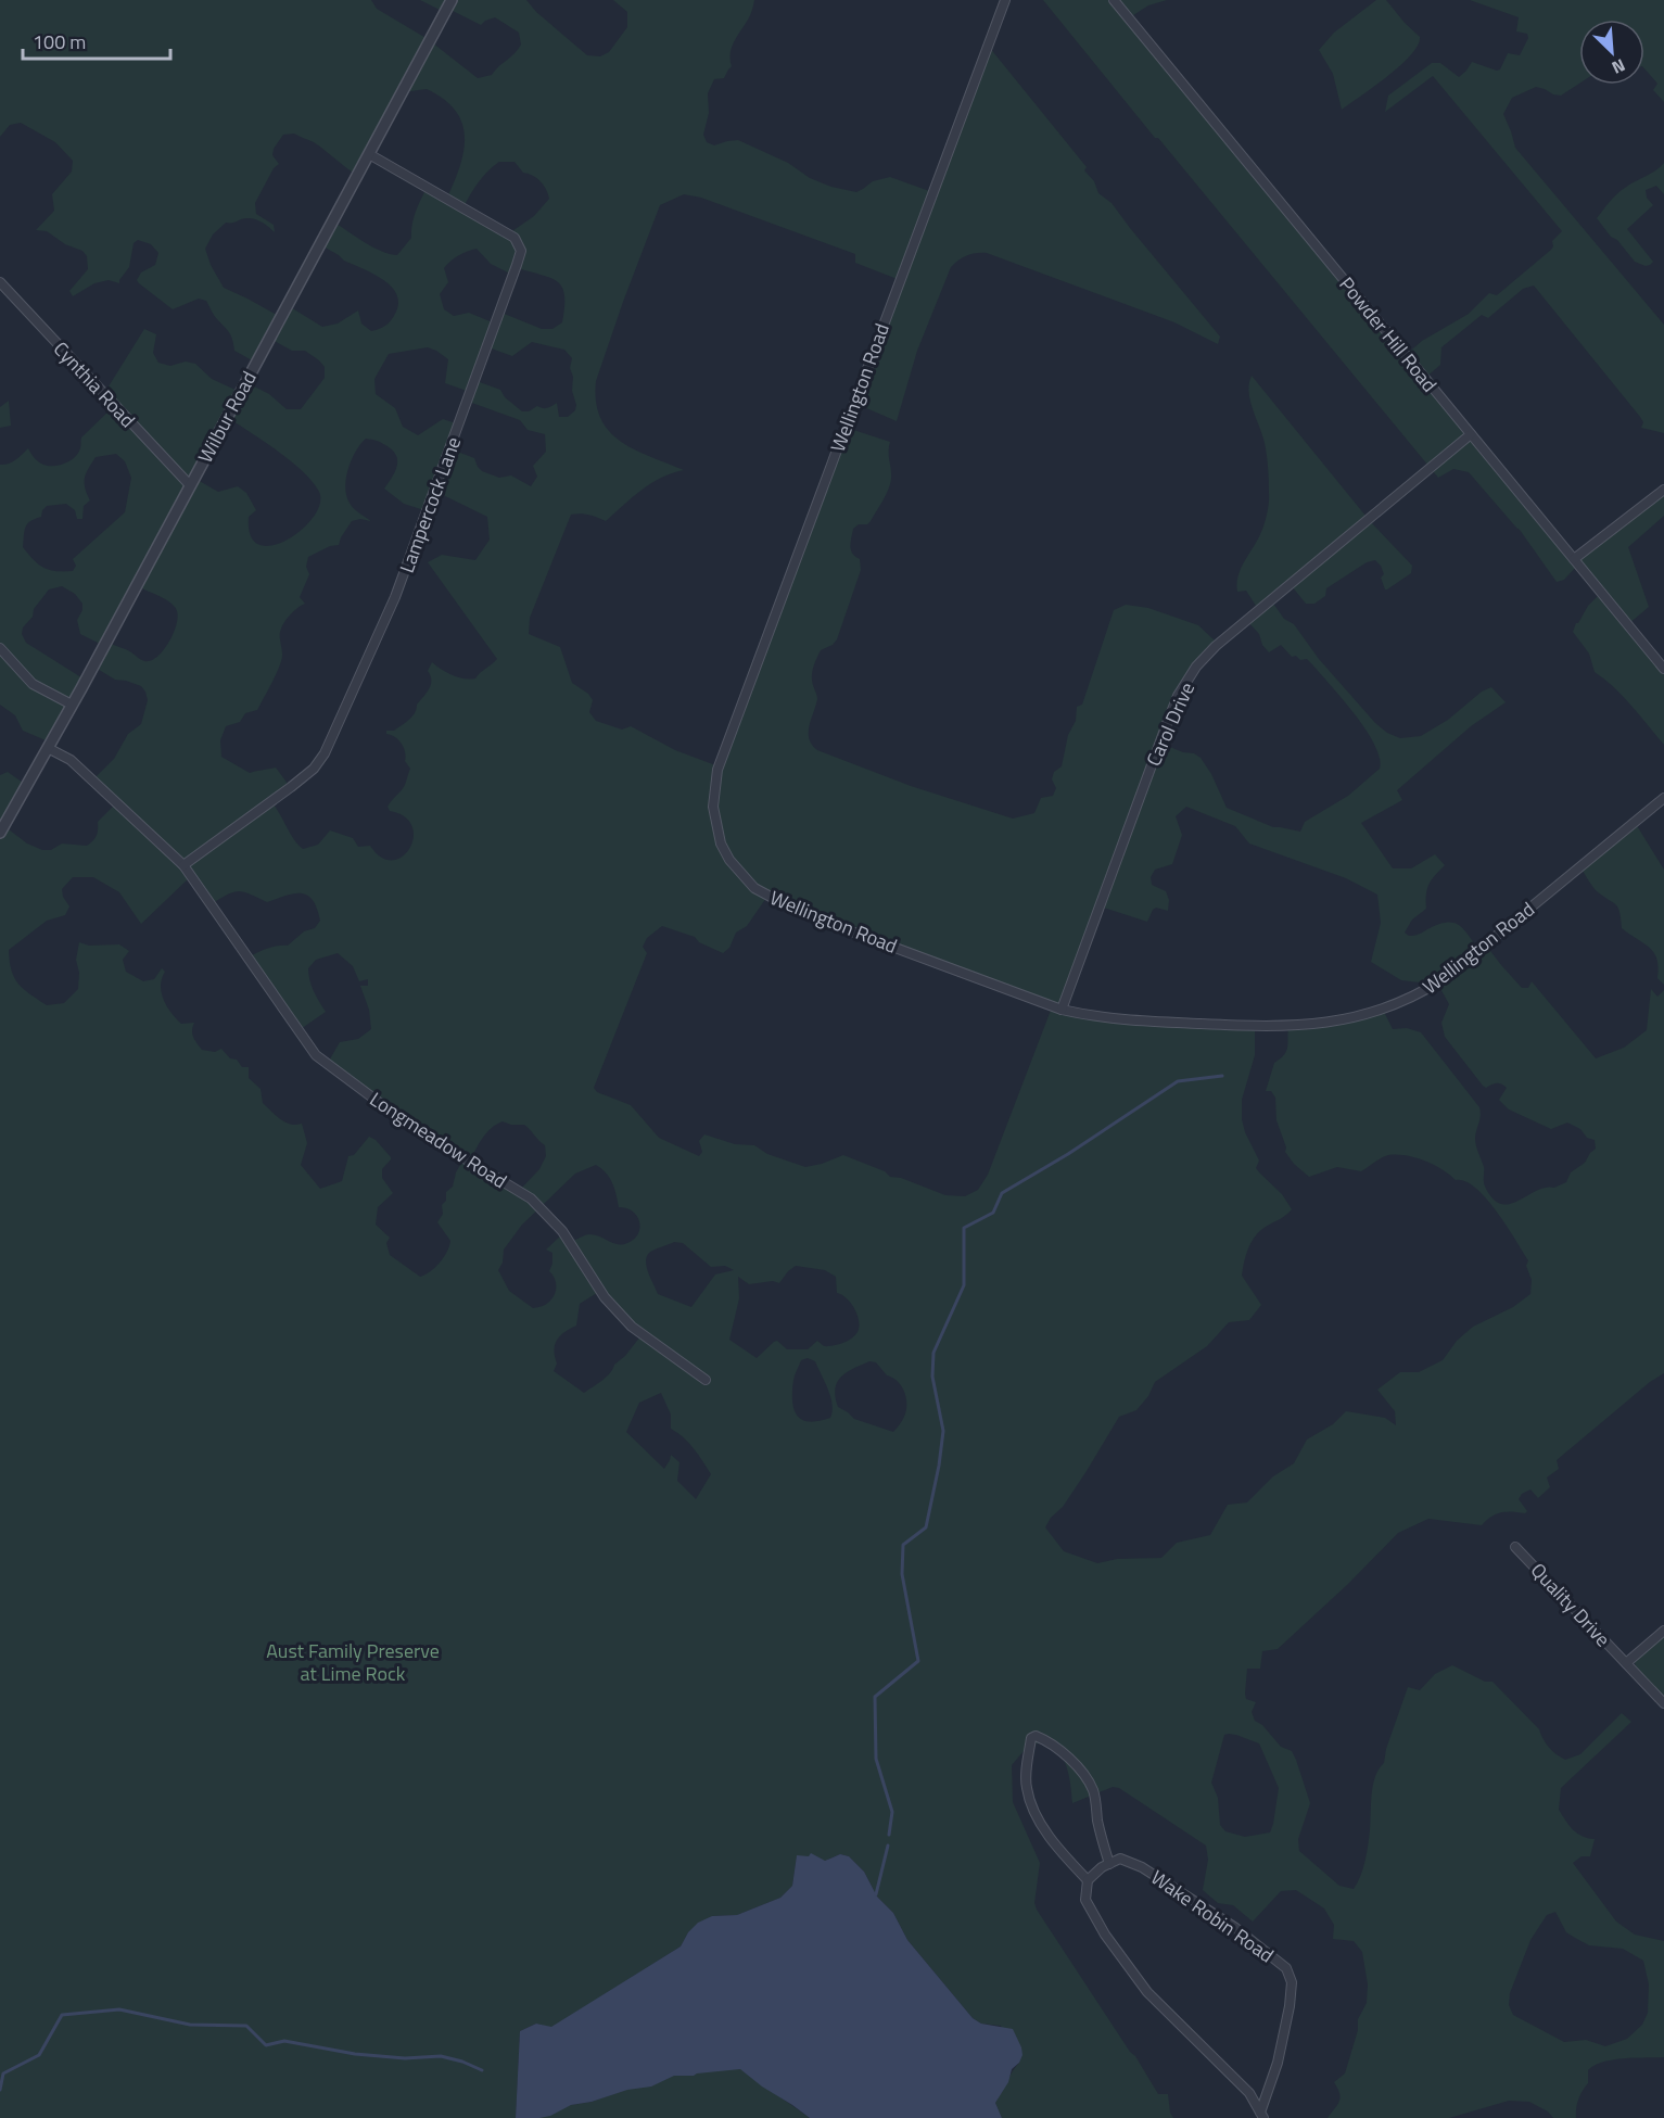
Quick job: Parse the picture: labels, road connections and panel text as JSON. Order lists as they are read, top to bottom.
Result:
{
  "streets": {
    "street": [
      "Powder Hill Road",
      "Cynthia Road",
      "Wellington Road",
      "Wilbur Road",
      "Lampercock Lane",
      "Carol Drive",
      "Longmeadow Road",
      "Quality Drive",
      "Wake Robin Road"
    ]
  },
  "crossings": [
    ["Powder Hill Road", "Carol Drive"],
    ["Cynthia Road", "Wilbur Road"],
    ["Wellington Road", "Carol Drive"],
    ["Wilbur Road", "Lampercock Lane"],
    ["Wilbur Road", "Longmeadow Road"],
    ["Lampercock Lane", "Longmeadow Road"]
  ],
  "parks": ["Aust Family Preserve at Lime Rock"],
  "scale_bar": "100 m",
  "north": "bottom right"
}
